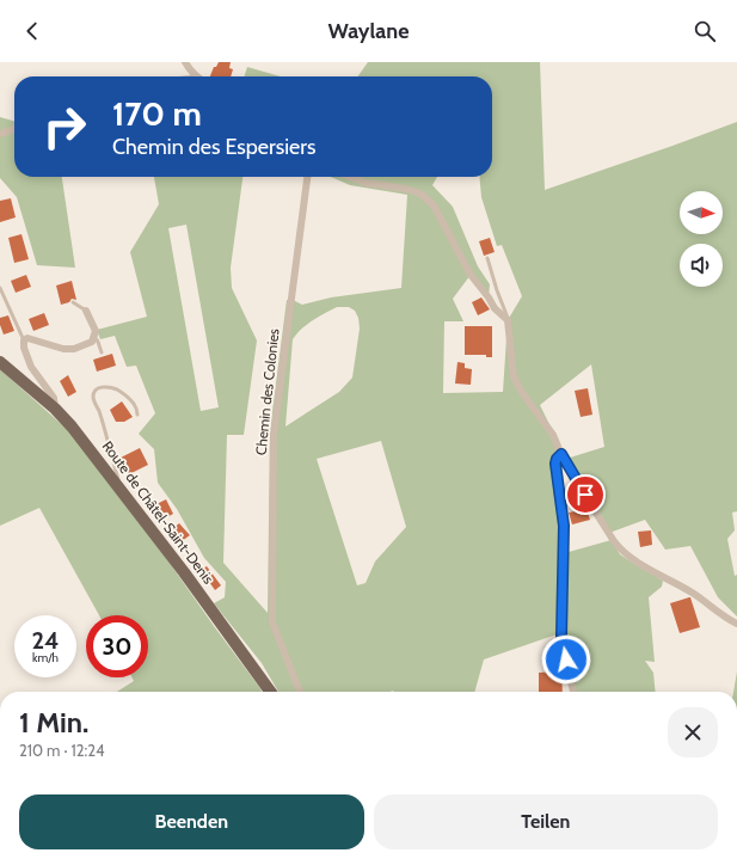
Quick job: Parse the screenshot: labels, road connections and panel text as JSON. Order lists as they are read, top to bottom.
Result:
{
  "streets": {
    "main road": ["Route de Châtel-Saint-Denis"],
    "street": ["Chemin des Colonies"]
  },
  "north": "right",
  "page": {
    "header": "Waylane",
    "turn": ["170 m", "Chemin des Espersiers"],
    "speed": "24 km/h",
    "limit": "30",
    "heading": ["1 Min.", "210 m · 12:24"],
    "buttons": ["Beenden", "Teilen"]
  }
}
